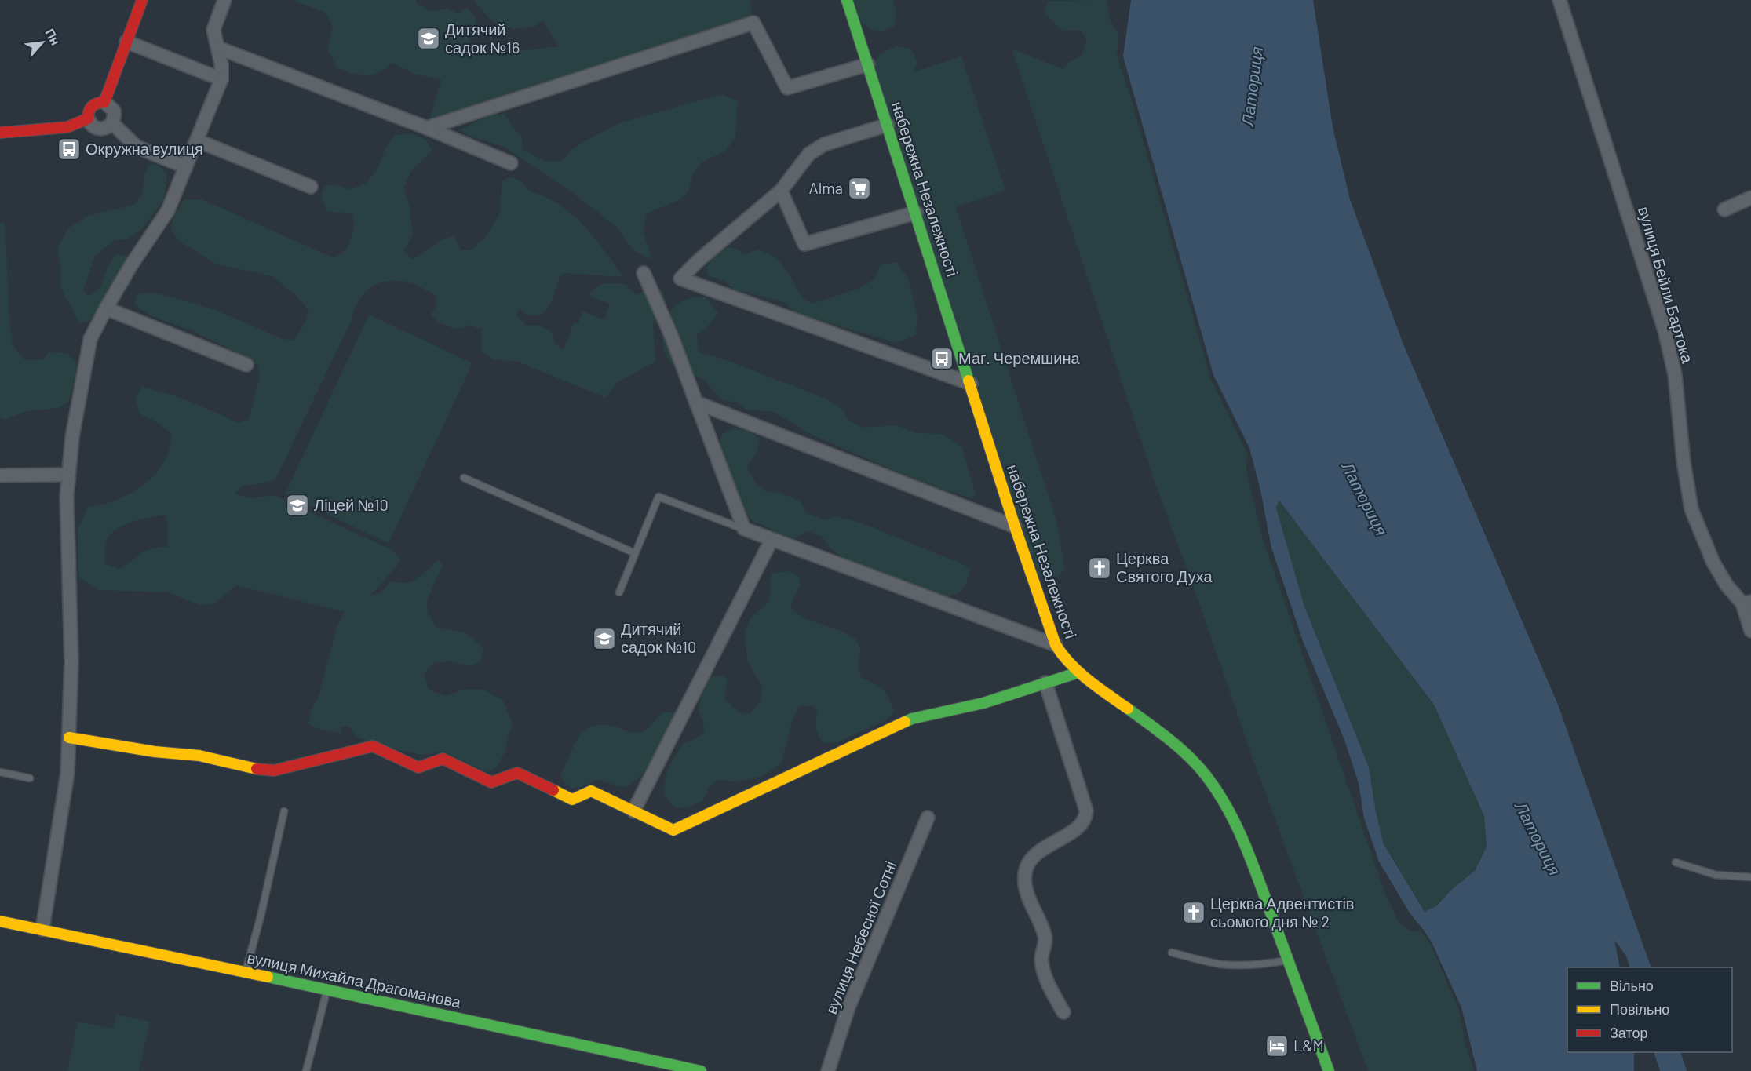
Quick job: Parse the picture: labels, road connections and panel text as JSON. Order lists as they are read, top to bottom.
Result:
{
  "streets": {
    "street": [
      "набережна Незалежності",
      "вулиця Бейли Бартока",
      "вулиця Небесної Сотні",
      "вулиця Михайла Драгоманова"
    ]
  },
  "water": ["Латориця"],
  "places": {
    "school or university": ["Дитячий садок №16", "Ліцей №10", "Дитячий садок №10"],
    "bus stop": ["Окружна вулиця", "Маг. Черемшина"],
    "supermarket": ["Alma"],
    "church": ["Церква Святого Духа", "Церква Адвентистів сьомого дня № 2"],
    "hotel": ["L&M"]
  },
  "legend": ["Вільно", "Повільно", "Затор"],
  "north": "top right"
}
